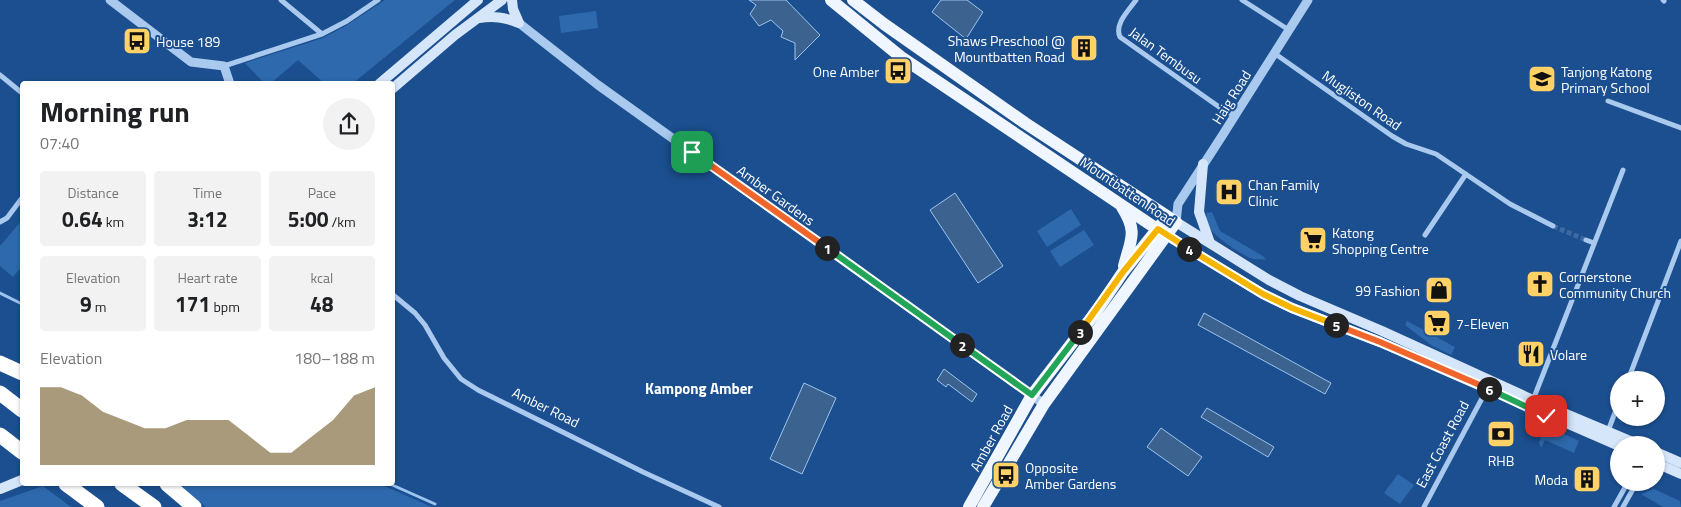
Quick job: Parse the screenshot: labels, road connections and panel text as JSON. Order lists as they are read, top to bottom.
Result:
{
  "streets": {
    "main road": ["Mountbatten Road", "Amber Road"],
    "street": [
      "Jalan Tembusu",
      "Haig Road",
      "Mugliston Road",
      "Amber Gardens",
      "East Coast Road"
    ]
  },
  "crossings": [
    ["Jalan Tembusu", "Haig Road"],
    ["Haig Road", "Mugliston Road"],
    ["Haig Road", "Mountbatten Road"],
    ["Haig Road", "Amber Road"],
    ["Mountbatten Road", "Amber Road"],
    ["Mountbatten Road", "East Coast Road"],
    ["Amber Gardens", "Amber Road"]
  ],
  "districts": ["Kampong Amber"],
  "places": {
    "bus stop": ["House 189", "One Amber", "Opposite Amber Gardens"],
    "building": ["Shaws Preschool @ Mountbatten Road", "Moda"],
    "school or university": ["Tanjong Katong Primary School"],
    "hospital": ["Chan Family Clinic"],
    "supermarket": ["Katong Shopping Centre", "7-Eleven"],
    "church": ["Cornerstone Community Church"],
    "shop": ["99 Fashion"],
    "restaurant": ["Volare"],
    "bank": ["RHB"]
  },
  "page": {
    "heading": ["Morning run", "07:40"],
    "stats": [
      ["Distance", "0.64 km"],
      ["Time", "3:12"],
      ["Pace", "5:00 /km"],
      ["Elevation", "9 m"],
      ["Heart rate", "171 bpm"],
      ["kcal", "48"]
    ],
    "pins": [
      "1",
      "4",
      "5",
      "3",
      "2",
      "6"
    ],
    "chart": ["Elevation", "180–188 m"],
    "map_buttons": ["+", "−"]
  }
}
